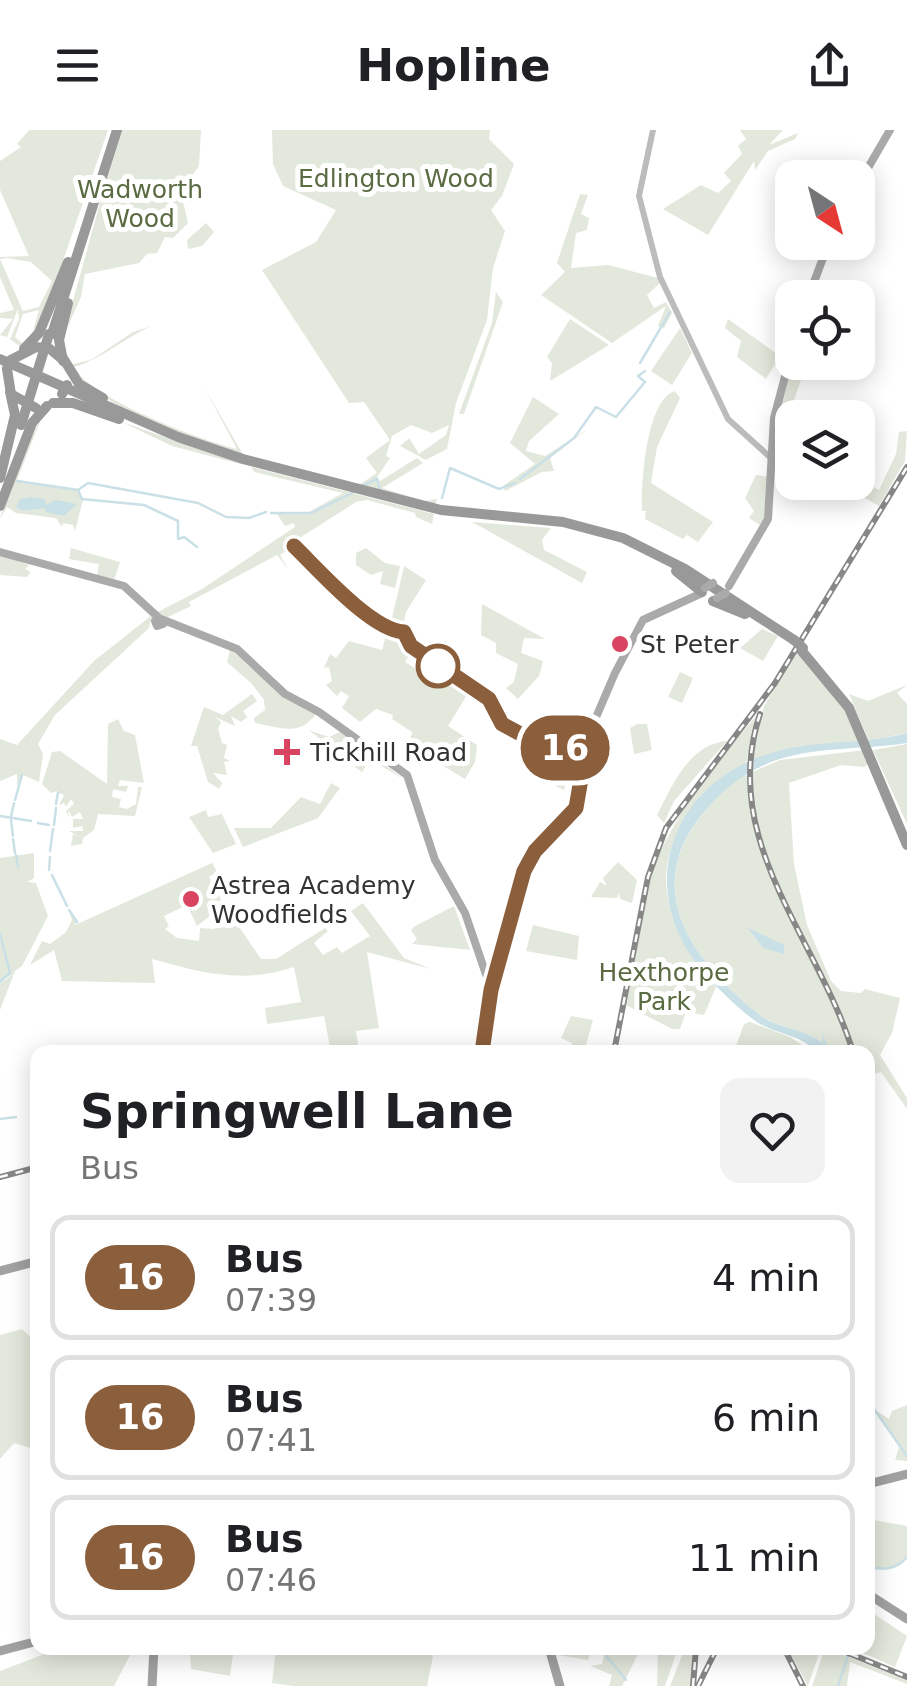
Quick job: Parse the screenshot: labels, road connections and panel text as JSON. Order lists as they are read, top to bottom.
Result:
{
  "parks": ["Edlington Wood", "Wadworth Wood", "Hexthorpe Park"],
  "places": {
    "other": ["St Peter", "Astrea Academy Woodfields"],
    "health": ["Tickhill Road"]
  },
  "lines": ["bus line 16"],
  "north": "bottom right",
  "page": {
    "header": "Hopline",
    "on_map": "16",
    "heading": ["Springwell Lane", "Bus"],
    "list": [
      {
        "mark": "16",
        "name": "Bus",
        "note": "07:39",
        "value": "4 min"
      },
      {
        "mark": "16",
        "name": "Bus",
        "note": "07:41",
        "value": "6 min"
      },
      {
        "mark": "16",
        "name": "Bus",
        "note": "07:46",
        "value": "11 min"
      }
    ]
  }
}
